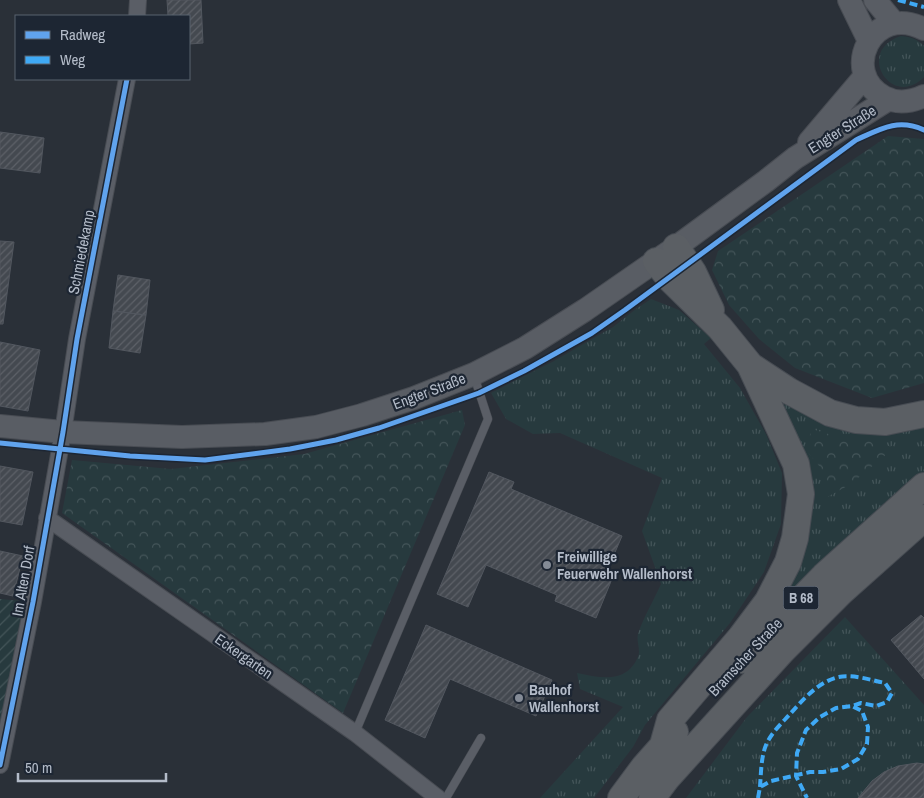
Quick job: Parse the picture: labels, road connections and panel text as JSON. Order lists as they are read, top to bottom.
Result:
{
  "streets": {
    "highway": ["B 68", "Bramscher Straße"],
    "main road": ["Engter Straße"],
    "street": ["Schmiedekamp", "Im Alten Dorf", "Eckergarten"]
  },
  "crossings": [
    ["Engter Straße", "Schmiedekamp"],
    ["Engter Straße", "Im Alten Dorf"],
    ["Schmiedekamp", "Im Alten Dorf"],
    ["Im Alten Dorf", "Eckergarten"]
  ],
  "places": ["Freiwillige Feuerwehr Wallenhorst", "Bauhof Wallenhorst"],
  "legend": ["Radweg", "Weg"],
  "scale_bar": "50 m"
}
